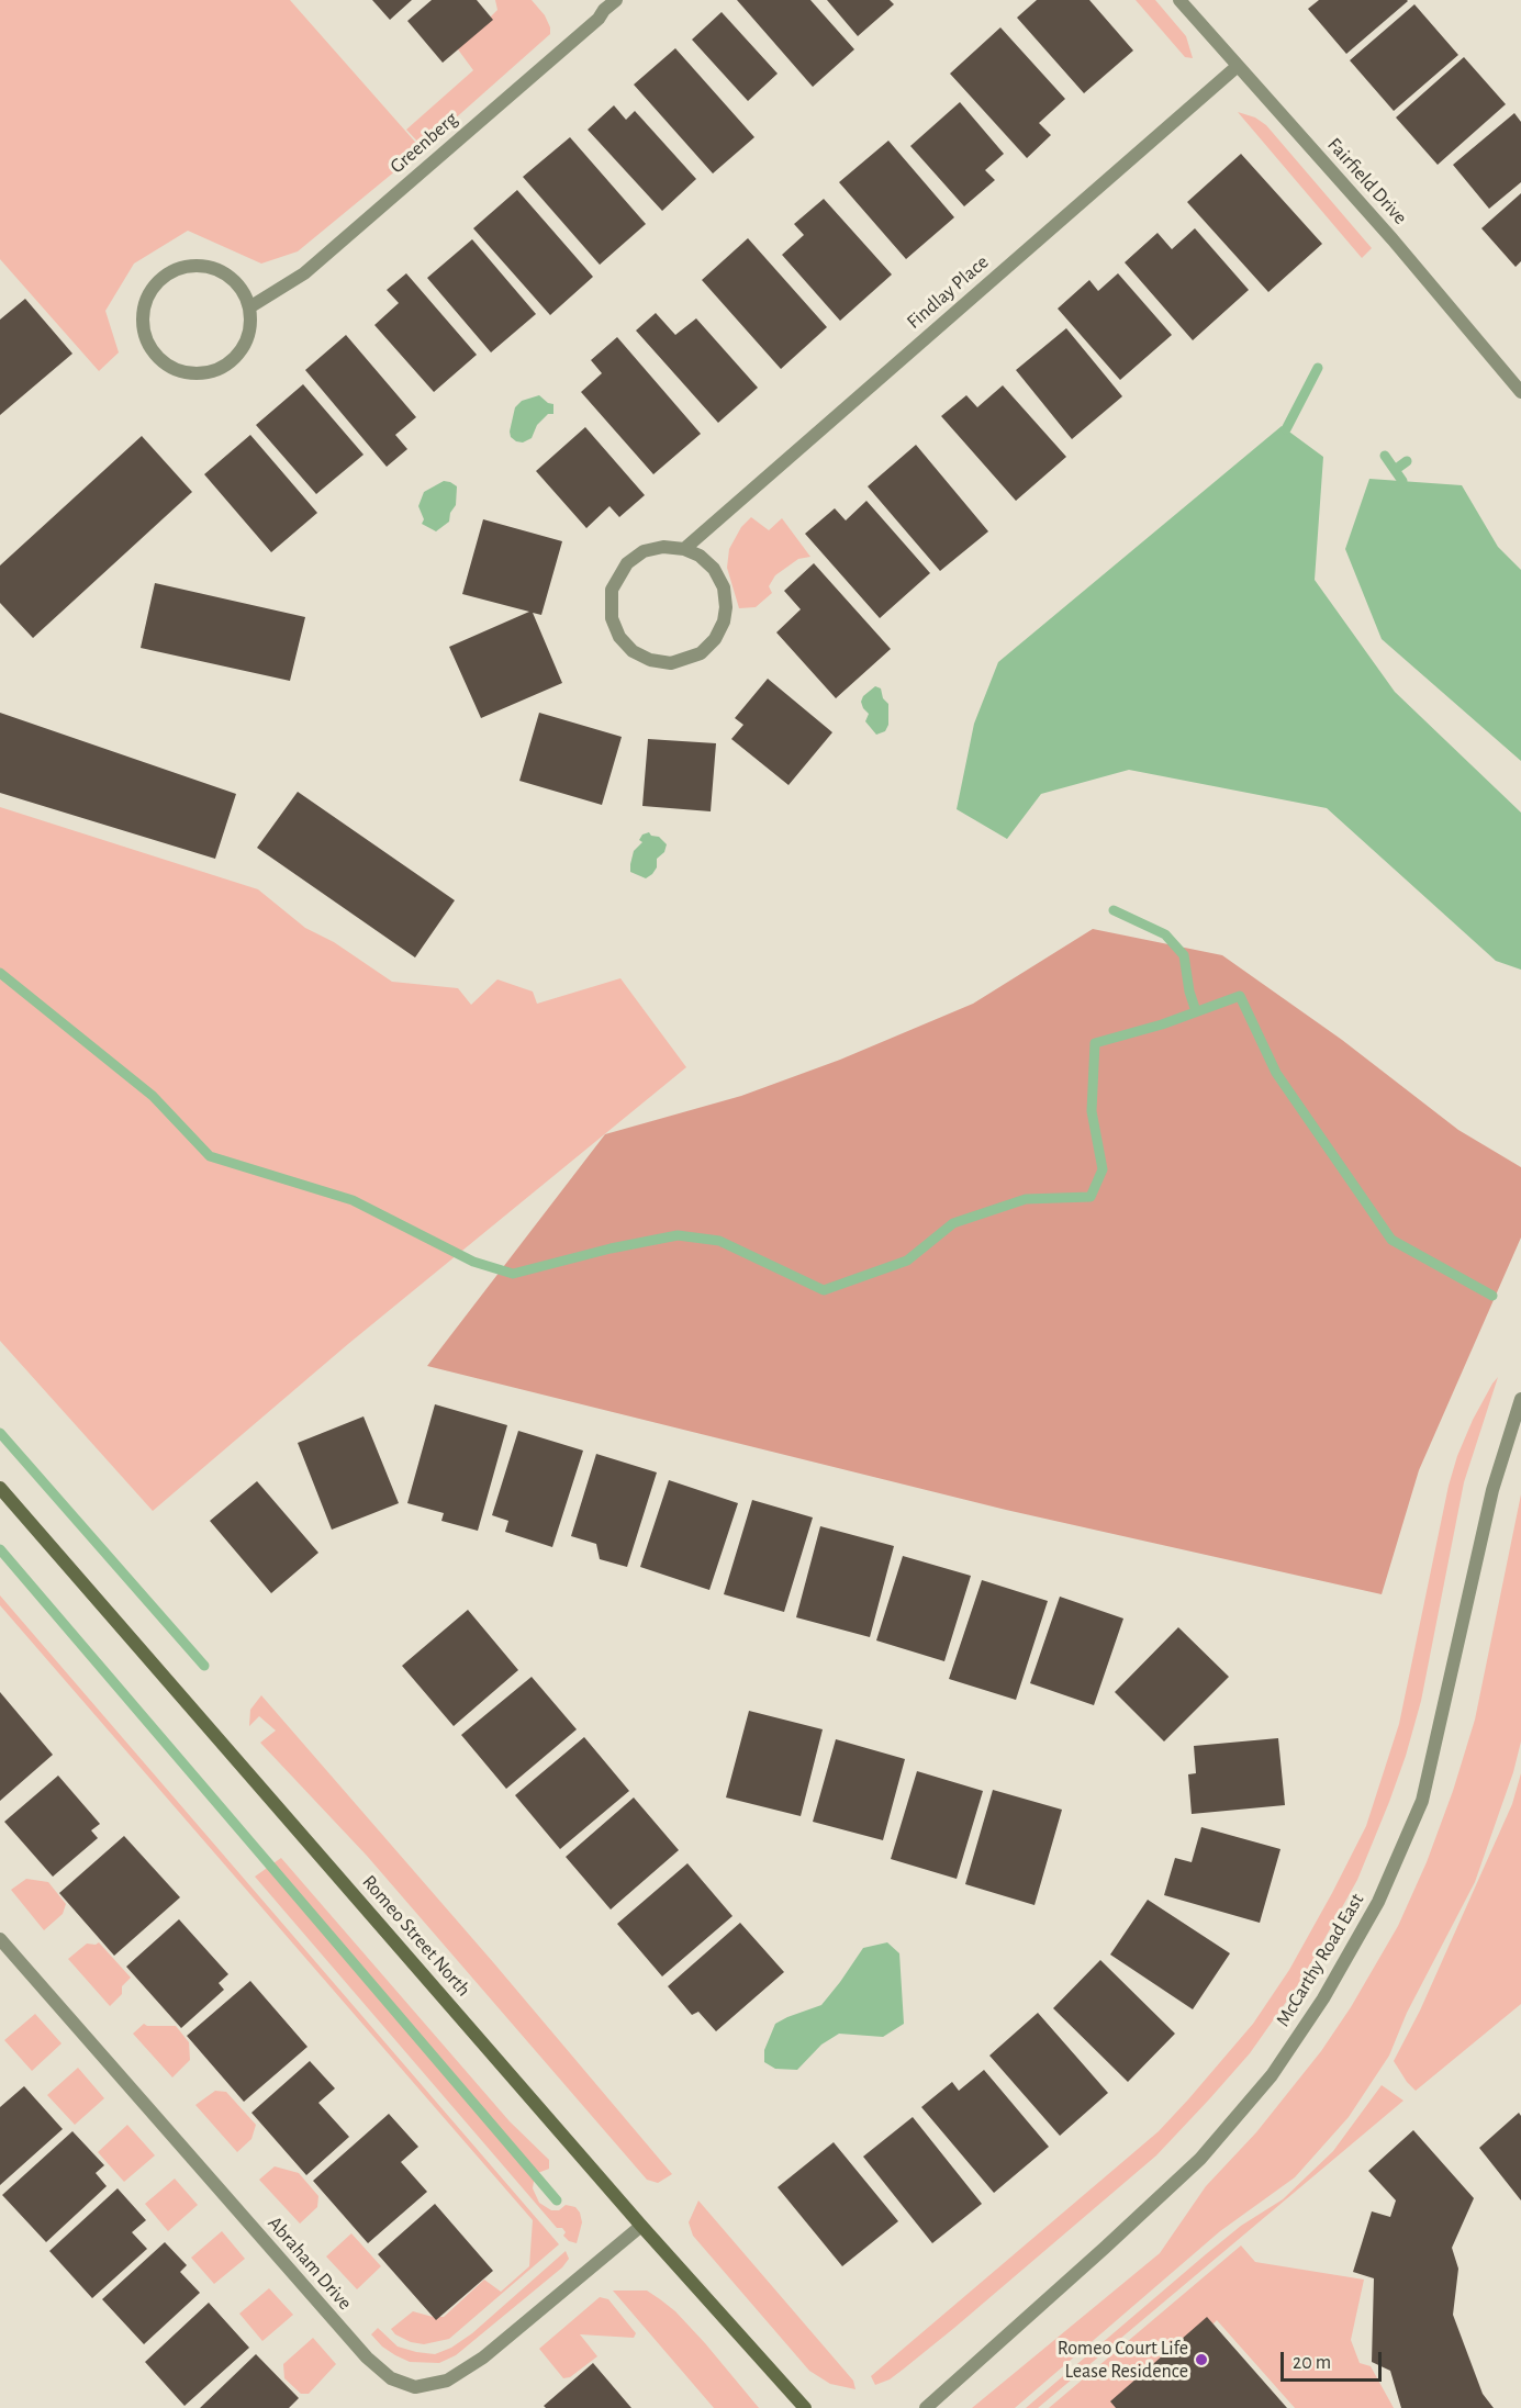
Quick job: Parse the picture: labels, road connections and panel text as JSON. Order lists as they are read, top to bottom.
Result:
{
  "streets": {
    "main road": ["Romeo Street North"],
    "street": [
      "Greenberg",
      "Fairfield Drive",
      "Findlay Place",
      "McCarthy Road East",
      "Abraham Drive"
    ]
  },
  "crossings": [
    ["Fairfield Drive", "Findlay Place"],
    ["Romeo Street North", "Abraham Drive"]
  ],
  "places": ["Romeo Court Life Lease Residence"],
  "scale_bar": "20 m"
}
